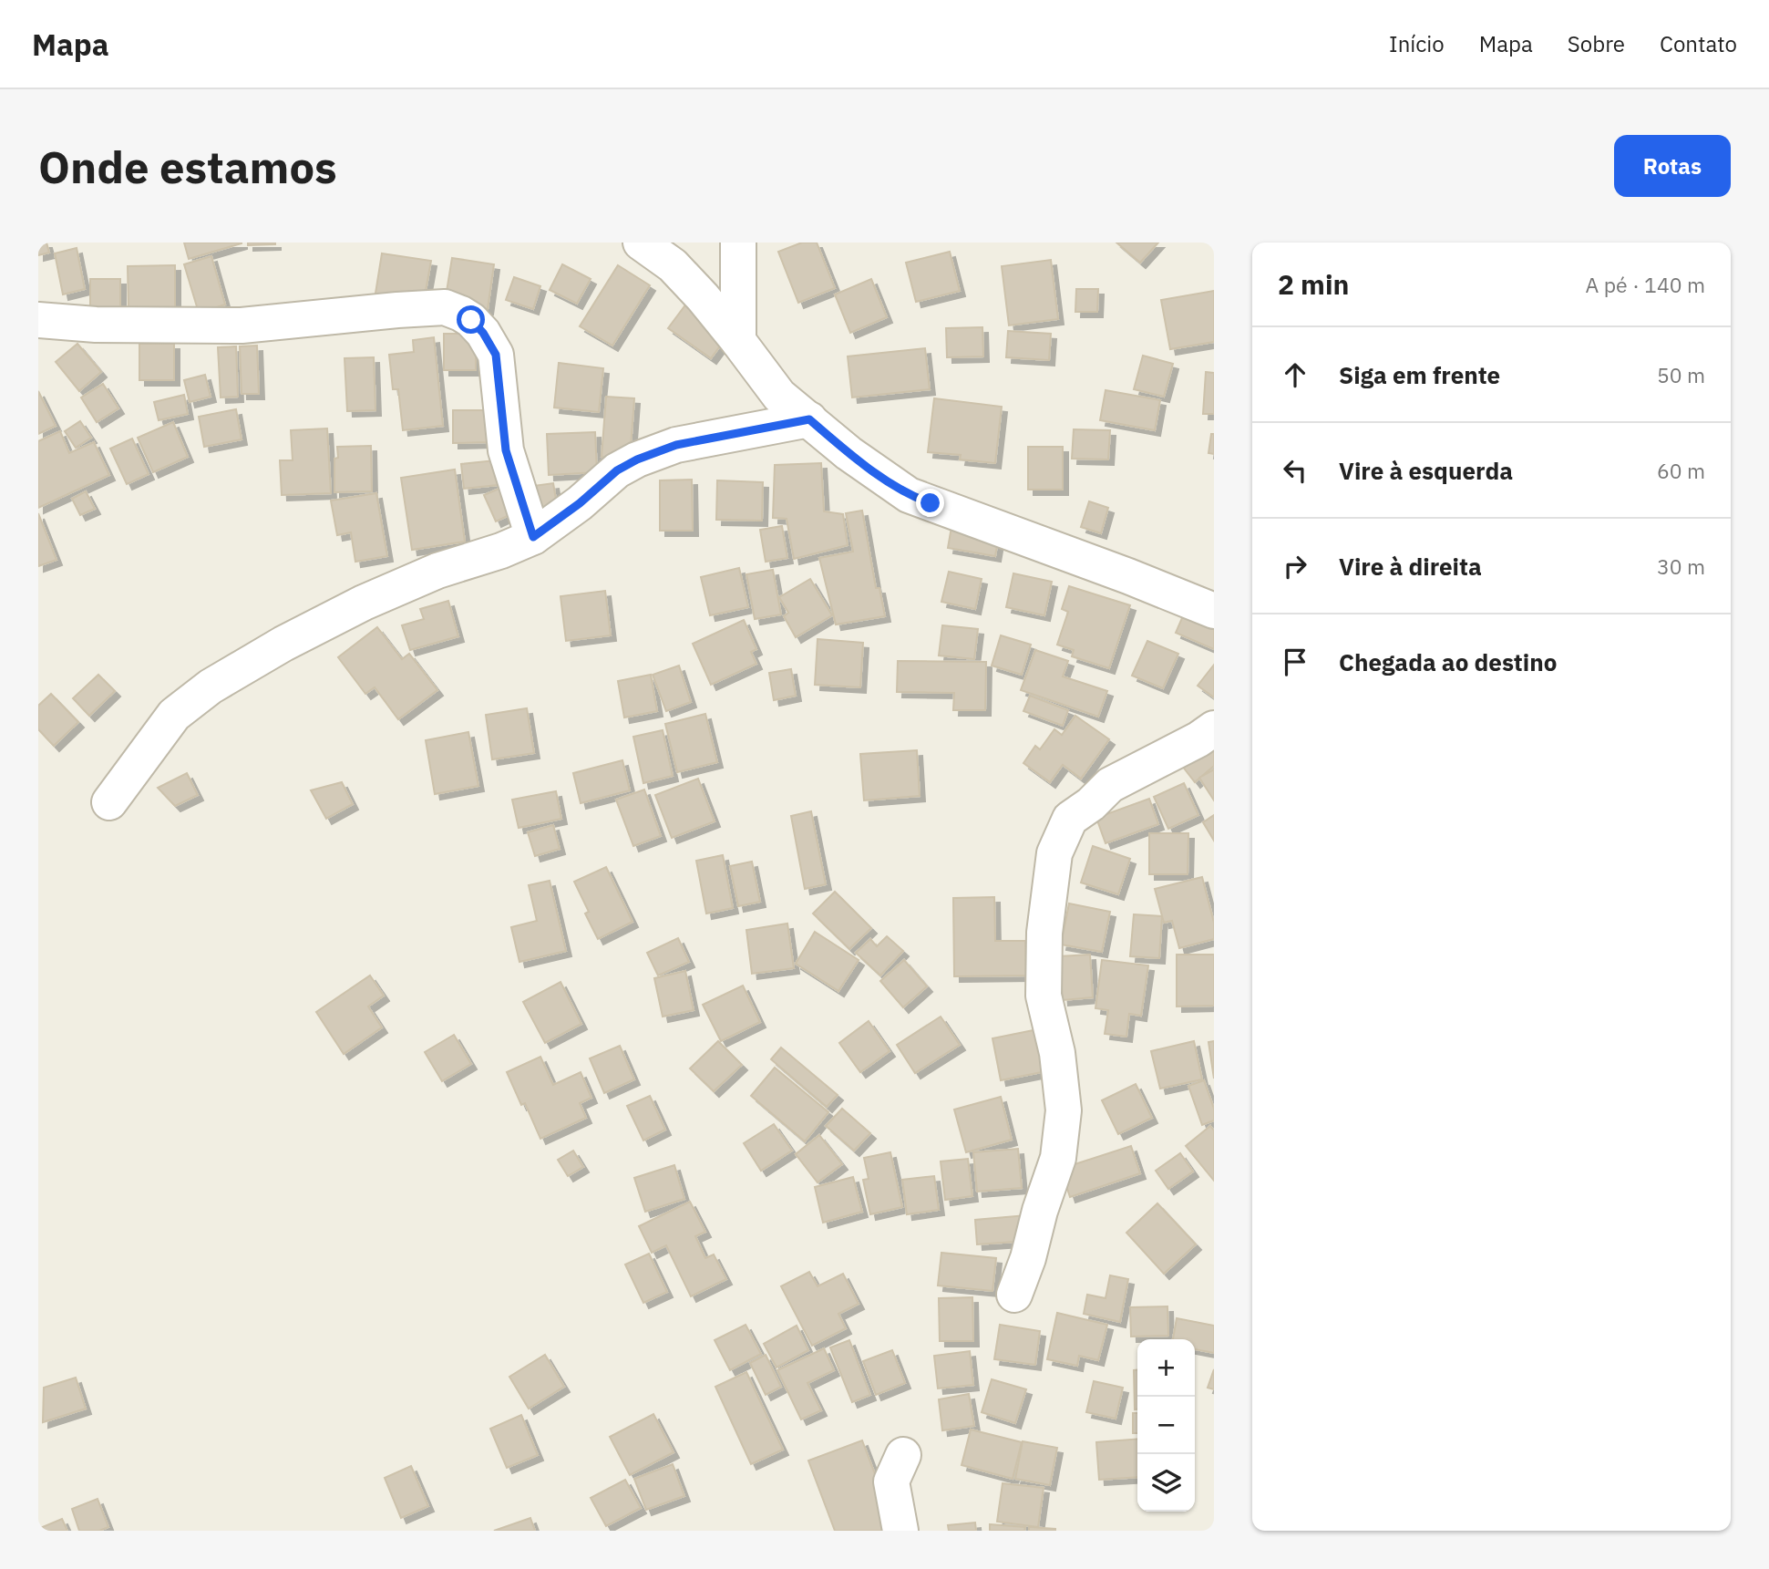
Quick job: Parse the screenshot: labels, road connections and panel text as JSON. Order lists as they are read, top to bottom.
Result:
{
  "page": {
    "header": "Mapa",
    "nav": [
      "Início",
      "Mapa",
      "Sobre",
      "Contato"
    ],
    "buttons": "Rotas",
    "title": "Onde estamos",
    "heading": ["2 min", "A pé · 140 m"],
    "list": [
      ["Siga em frente", "50 m"],
      ["Vire à esquerda", "60 m"],
      ["Vire à direita", "30 m"],
      "Chegada ao destino"
    ],
    "map_buttons": ["+", "−"]
  }
}
